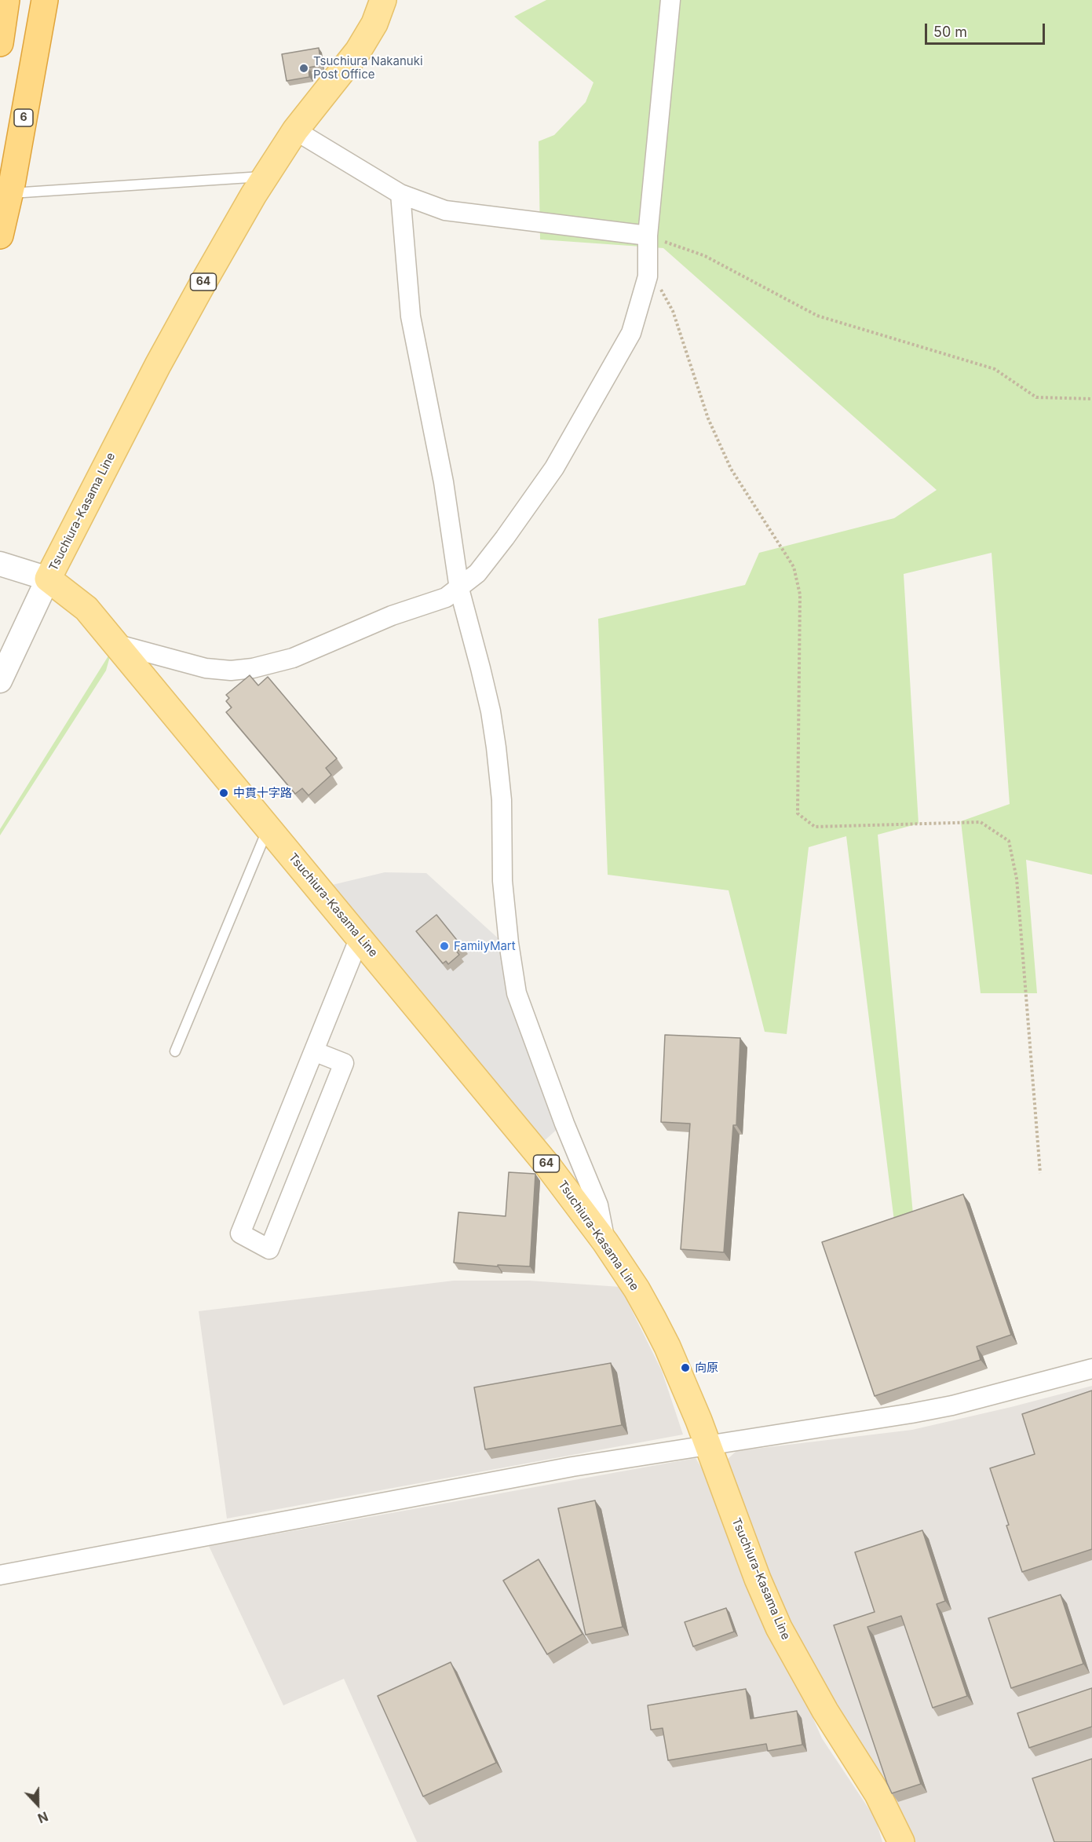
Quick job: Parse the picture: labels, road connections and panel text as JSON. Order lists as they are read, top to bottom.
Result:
{
  "streets": {
    "highway": ["6"],
    "main road": ["64", "Tsuchiura-Kasama Line"]
  },
  "places": [
    "Tsuchiura Nakanuki Post Office",
    "中貫十字路",
    "FamilyMart",
    "向原"
  ],
  "scale_bar": "50 m",
  "north": "bottom"
}
